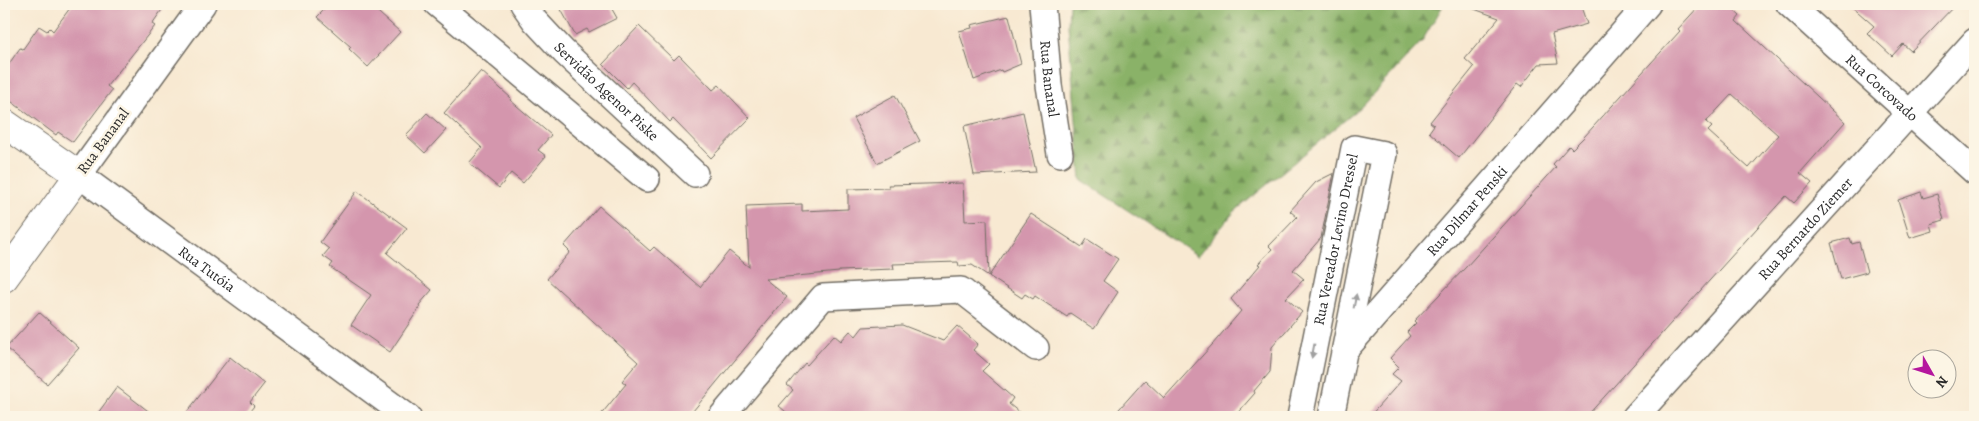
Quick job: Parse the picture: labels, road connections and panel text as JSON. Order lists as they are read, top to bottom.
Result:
{
  "streets": {
    "street": [
      "Rua Bananal",
      "Rua Corcovado",
      "Servidão Agenor Piske",
      "Rua Dilmar Penski",
      "Rua Bernardo Ziemer",
      "Rua Vereador Levino Dressel",
      "Rua Tutóia"
    ]
  },
  "crossings": [
    ["Rua Bananal", "Rua Tutóia"],
    ["Rua Corcovado", "Rua Bernardo Ziemer"],
    ["Rua Dilmar Penski", "Rua Vereador Levino Dressel"]
  ],
  "north": "bottom right"
}
